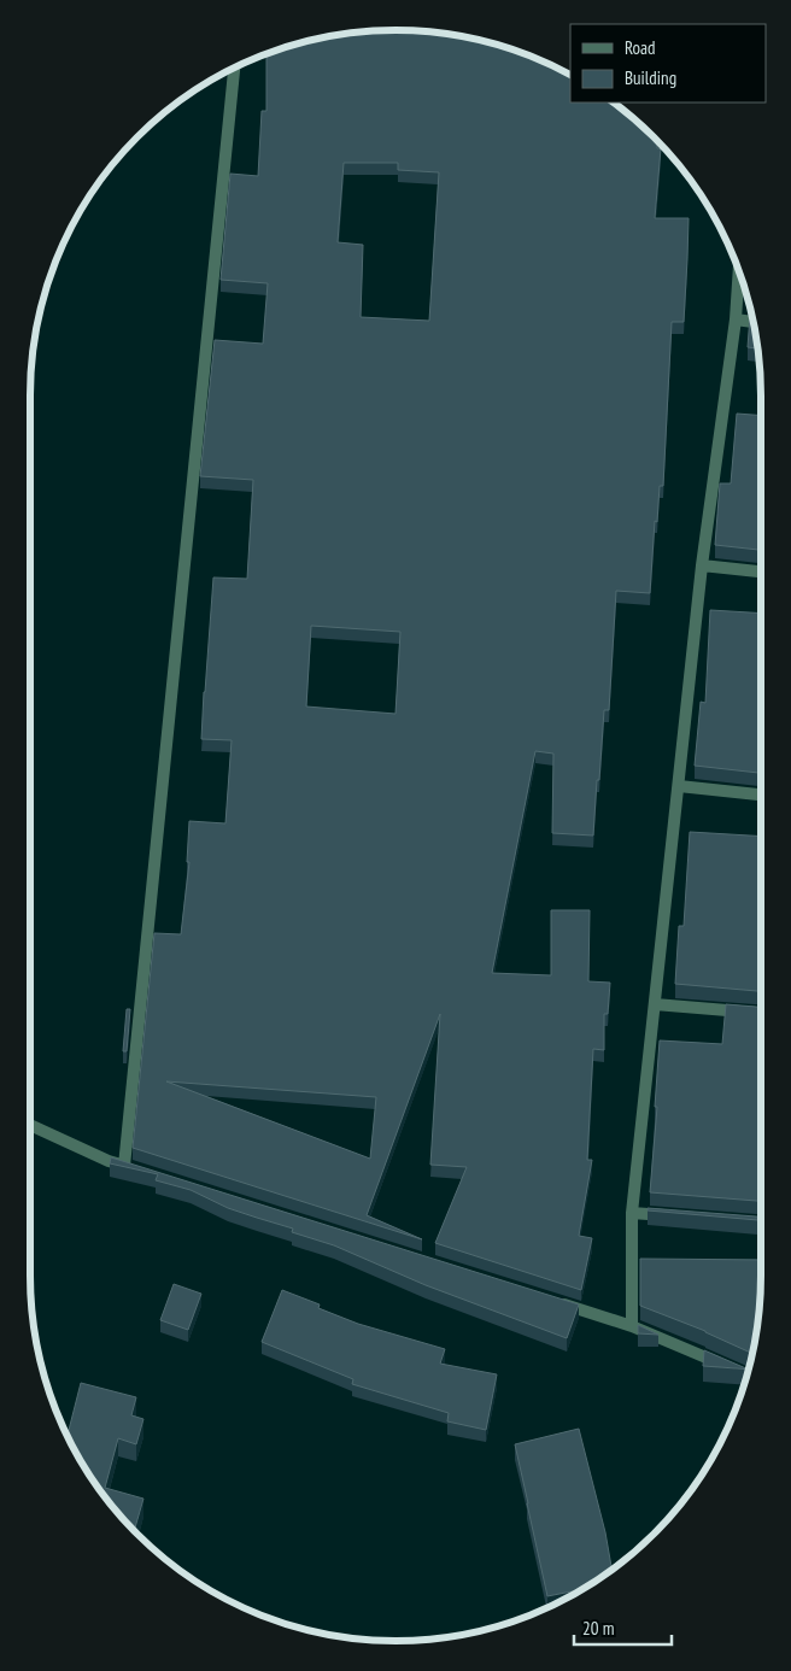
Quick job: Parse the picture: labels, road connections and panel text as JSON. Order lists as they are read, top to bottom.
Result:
{
  "legend": ["Road", "Building"],
  "scale_bar": "20 m"
}
